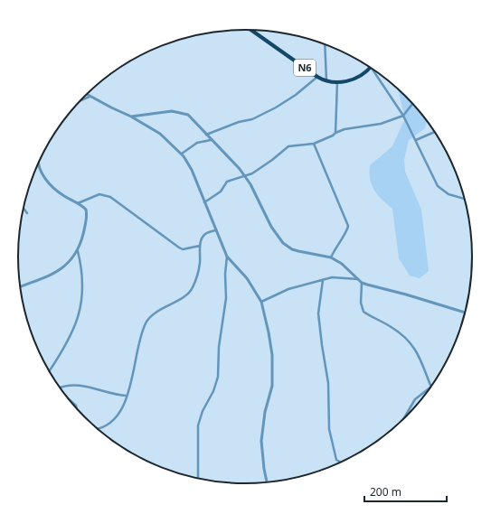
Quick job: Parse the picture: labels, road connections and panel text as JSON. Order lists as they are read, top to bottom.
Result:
{
  "streets": {
    "highway": ["N6"]
  },
  "scale_bar": "200 m"
}
